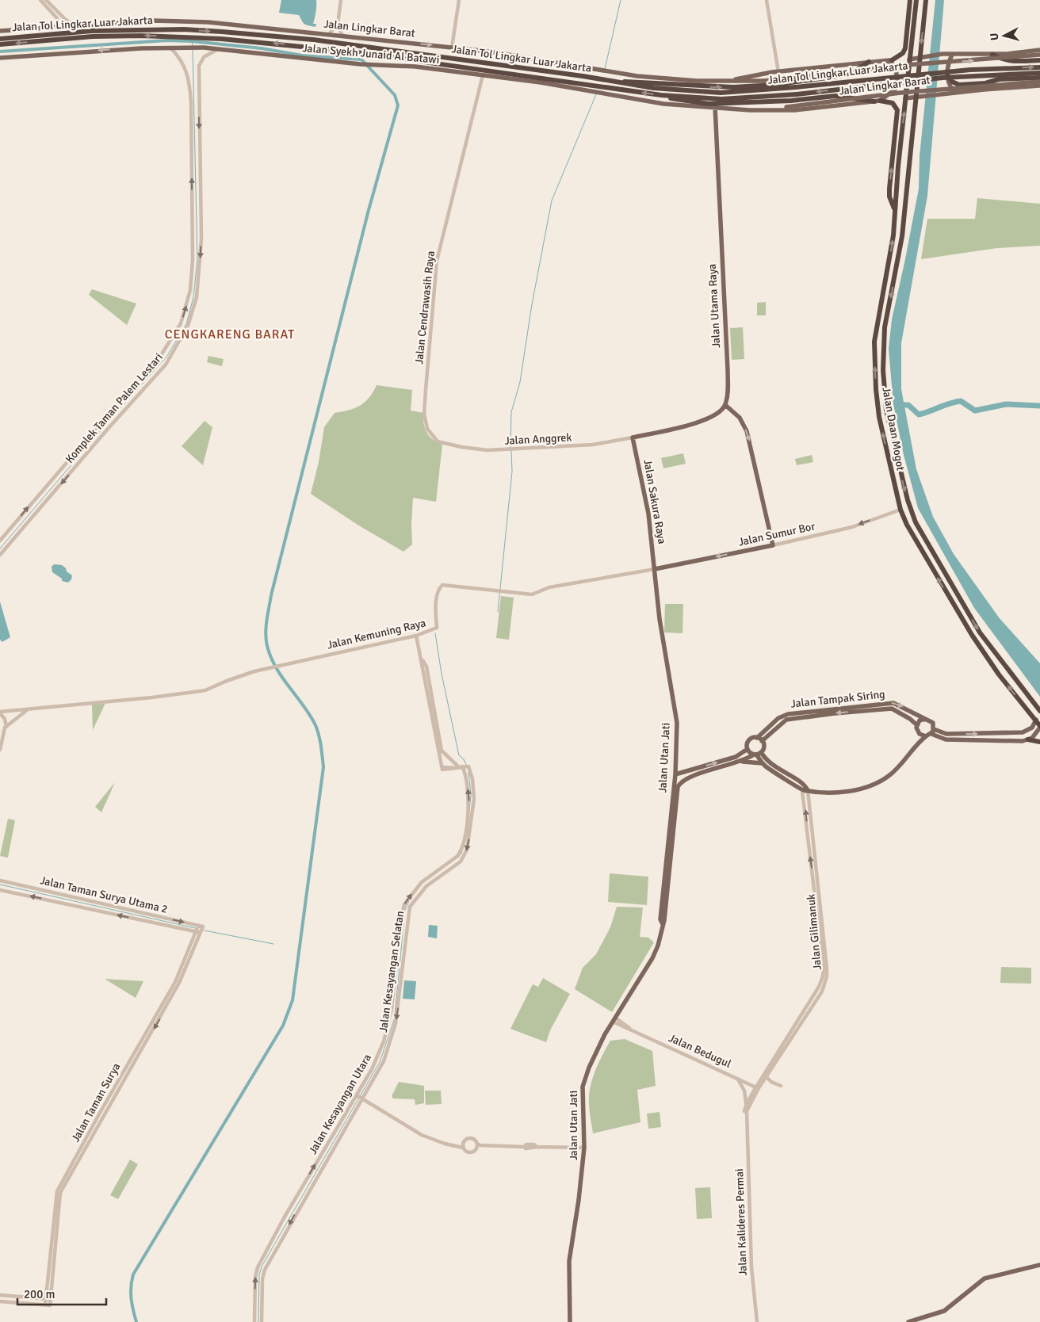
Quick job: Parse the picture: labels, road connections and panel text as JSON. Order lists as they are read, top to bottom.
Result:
{
  "streets": {
    "highway": ["Jalan Tol Lingkar Luar Jakarta", "Jalan Daan Mogot"],
    "main road": [
      "Jalan Lingkar Barat",
      "Jalan Syekh Junaid Al Batawi",
      "Jalan Utama Raya",
      "Jalan Sakura Raya",
      "Jalan Sumur Bor",
      "Jalan Tampak Siring",
      "Jalan Utan Jati"
    ],
    "street": [
      "Jalan Cendrawasih Raya",
      "Komplek Taman Palem Lestari",
      "Jalan Anggrek",
      "Jalan Kemuning Raya",
      "Jalan Taman Surya Utama 2",
      "Jalan Gilimanuk",
      "Jalan Kesayangan Selatan",
      "Jalan Bedugul",
      "Jalan Taman Surya",
      "Jalan Kesayangan Utara",
      "Jalan Kalideres Permai"
    ]
  },
  "crossings": [
    ["Jalan Tol Lingkar Luar Jakarta", "Jalan Syekh Junaid Al Batawi"],
    ["Jalan Lingkar Barat", "Jalan Daan Mogot"],
    ["Jalan Syekh Junaid Al Batawi", "Jalan Cendrawasih Raya"],
    ["Jalan Syekh Junaid Al Batawi", "Komplek Taman Palem Lestari"],
    ["Jalan Cendrawasih Raya", "Jalan Anggrek"],
    ["Jalan Daan Mogot", "Jalan Sumur Bor"],
    ["Jalan Anggrek", "Jalan Sakura Raya"],
    ["Jalan Sakura Raya", "Jalan Sumur Bor"],
    ["Jalan Sakura Raya", "Jalan Kemuning Raya"],
    ["Jalan Sakura Raya", "Jalan Utan Jati"],
    ["Jalan Sumur Bor", "Jalan Kemuning Raya"],
    ["Jalan Sumur Bor", "Jalan Utan Jati"],
    ["Jalan Kemuning Raya", "Jalan Utan Jati"],
    ["Jalan Utan Jati", "Jalan Bedugul"],
    ["Jalan Taman Surya Utama 2", "Jalan Taman Surya"],
    ["Jalan Gilimanuk", "Jalan Bedugul"],
    ["Jalan Gilimanuk", "Jalan Kalideres Permai"],
    ["Jalan Kesayangan Selatan", "Jalan Kesayangan Utara"]
  ],
  "one_way": ["Jalan Sumur Bor", "Jalan Kesayangan Selatan", "Jalan Kesayangan Utara"],
  "districts": ["CENGKARENG BARAT"],
  "scale_bar": "200 m",
  "north": "left"
}
